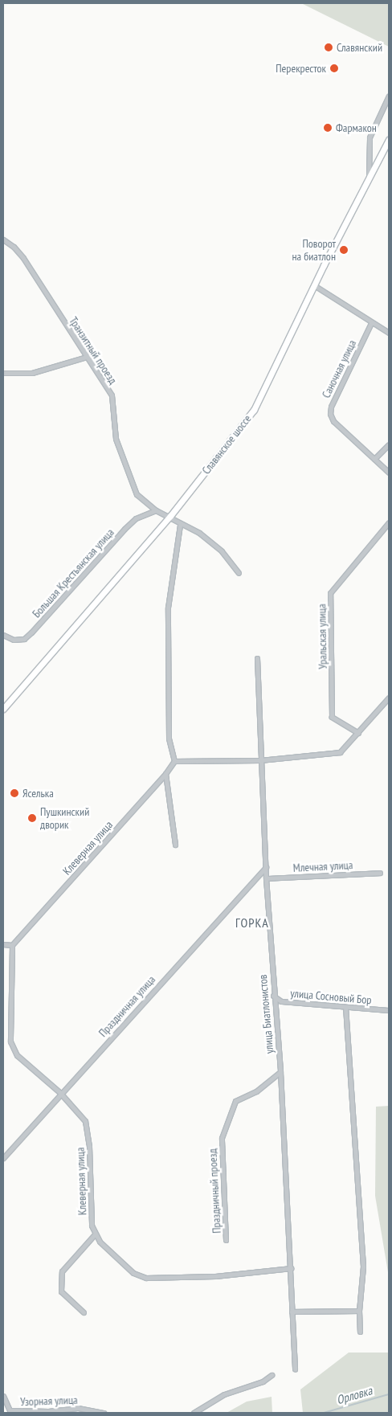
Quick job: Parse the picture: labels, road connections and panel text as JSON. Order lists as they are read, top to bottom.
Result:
{
  "streets": {
    "main road": ["Славянское шоссе"],
    "street": [
      "Транзитный проезд",
      "Саночная улица",
      "Большая Крестьянская улица",
      "Уральская улица",
      "Клеверная улица",
      "Млечная улица",
      "улица Сосновый Бор",
      "Праздничная улица",
      "улица Биатлонистов",
      "Праздничный проезд",
      "Узорная улица"
    ]
  },
  "crossings": [
    ["Транзитный проезд", "Славянское шоссе"],
    ["Транзитный проезд", "Большая Крестьянская улица"],
    ["Клеверная улица", "Праздничная улица"],
    ["Млечная улица", "улица Биатлонистов"],
    ["улица Сосновый Бор", "улица Биатлонистов"],
    ["Праздничная улица", "улица Биатлонистов"],
    ["улица Биатлонистов", "Праздничный проезд"]
  ],
  "districts": ["ГОРКА"],
  "water": ["Орловка"],
  "places": [
    "Славянский",
    "Перекресток",
    "Фармакон",
    "Поворот на биатлон",
    "Яселька",
    "Пушкинский дворик"
  ]
}
